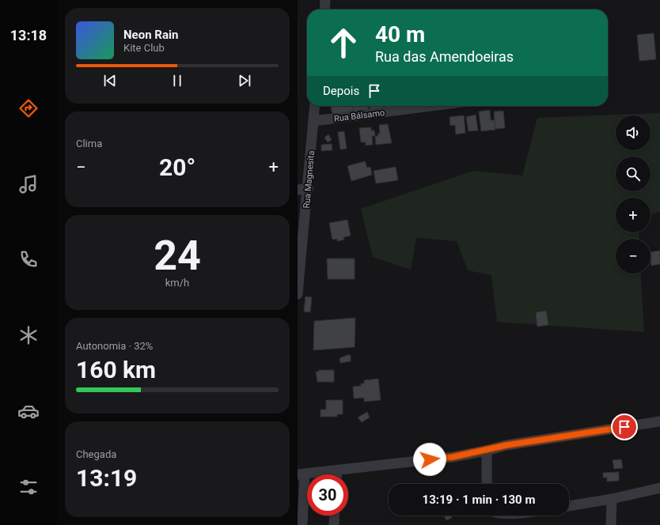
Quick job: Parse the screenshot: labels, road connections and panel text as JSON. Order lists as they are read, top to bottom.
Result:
{
  "streets": {
    "street": ["Rua Bálsamo", "Rua Magnesita"]
  },
  "crossings": [
    ["Rua Bálsamo", "Rua Magnesita"]
  ],
  "page": {
    "tabs": "13:18",
    "turn": ["40 m", "Rua das Amendoeiras"],
    "song": ["Neon Rain", "Kite Club"],
    "then": "Depois",
    "tile": [
      "Clima",
      ["24", "km/h"],
      ["Autonomia · 32%", "160 km"],
      ["Chegada", "13:19"]
    ],
    "map_buttons": ["+", "−"],
    "heat": ["−", "20°", "+"],
    "limit": "30",
    "trip": "13:19 · 1 min · 130 m"
  }
}
